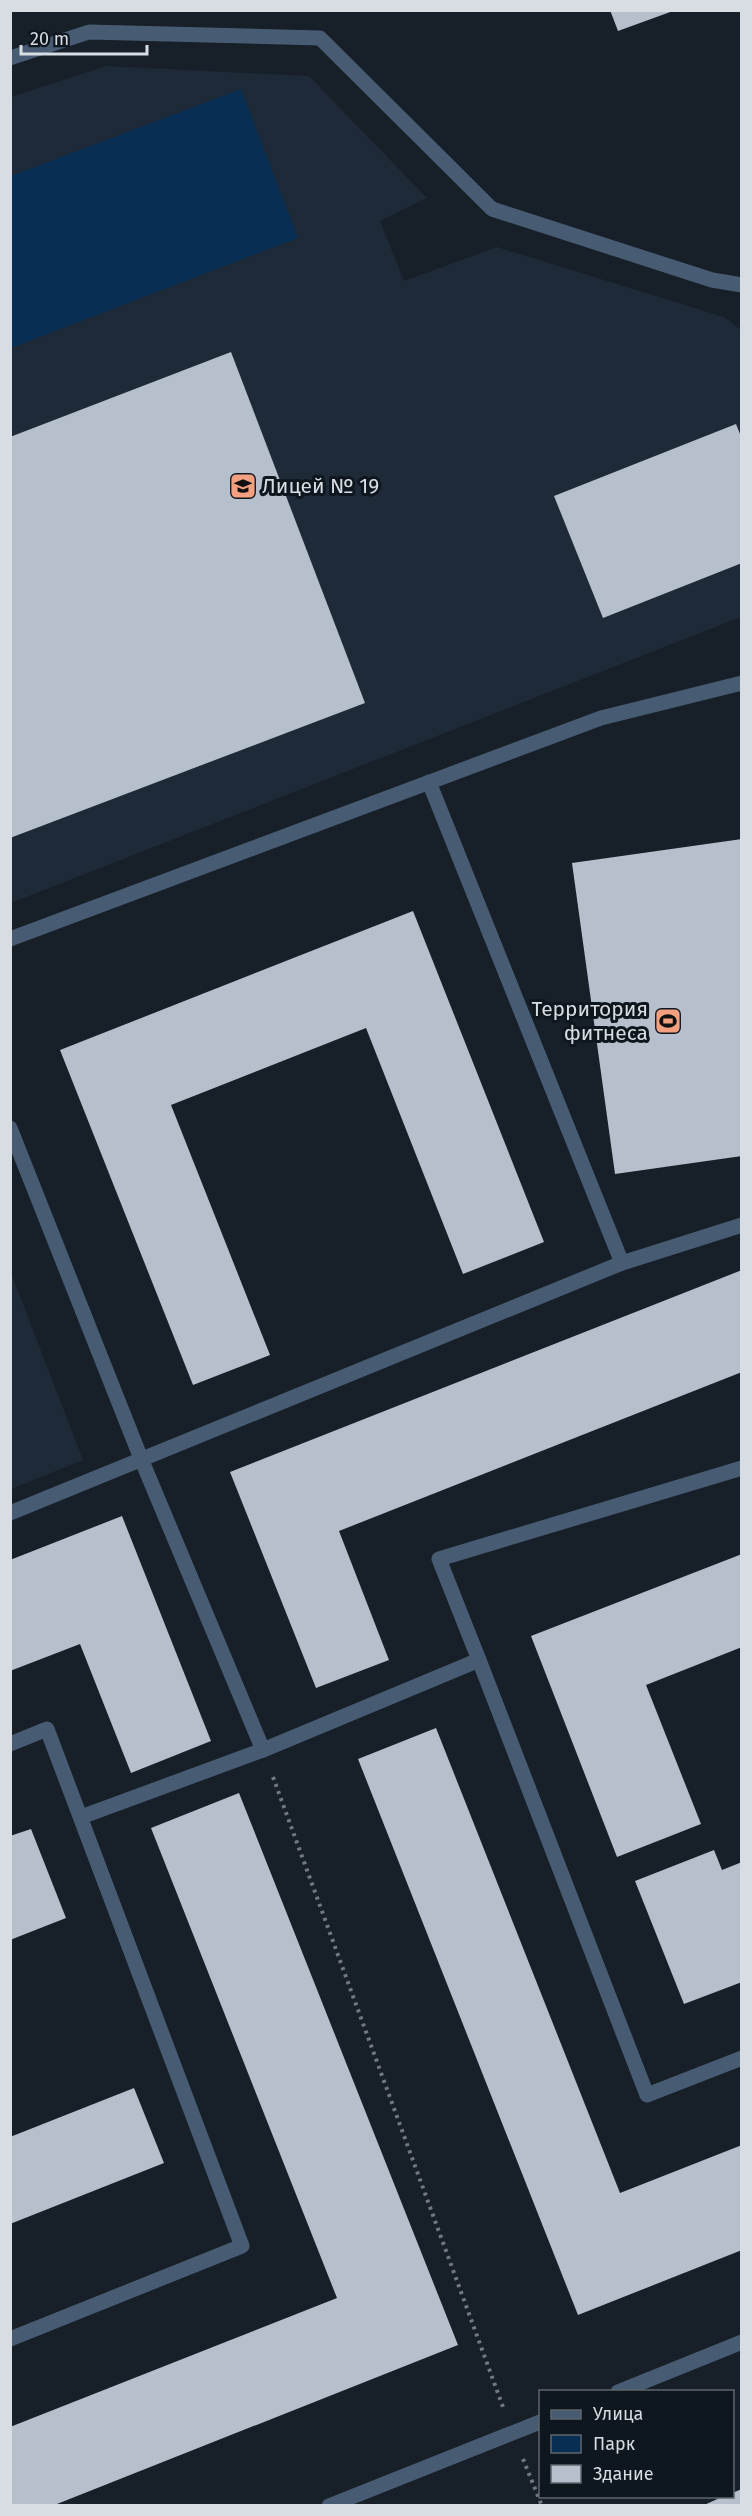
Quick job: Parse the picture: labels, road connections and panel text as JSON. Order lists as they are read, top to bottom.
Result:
{
  "places": {
    "school or university": ["Лицей № 19"],
    "sports": ["Территория фитнеса"]
  },
  "legend": ["Улица", "Парк", "Здание"],
  "scale_bar": "20 m"
}
